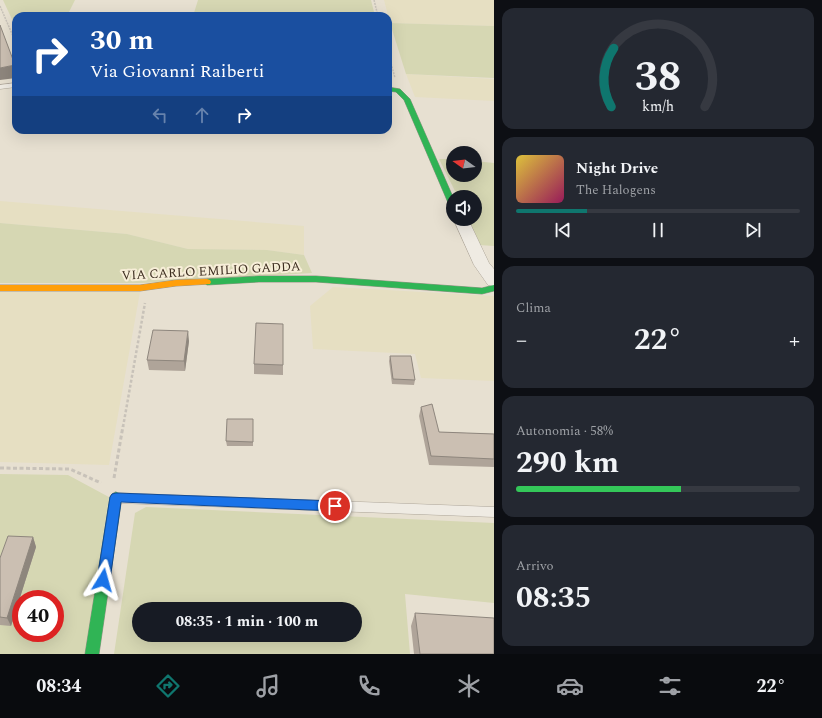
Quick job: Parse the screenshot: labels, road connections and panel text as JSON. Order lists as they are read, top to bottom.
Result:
{
  "streets": {
    "street": ["VIA CARLO EMILIO GADDA"]
  },
  "north": "left",
  "page": {
    "turn": ["30 m", "Via Giovanni Raiberti"],
    "song": ["Night Drive", "The Halogens"],
    "tile": [
      "Clima",
      ["Autonomia · 58%", "290 km"],
      ["Arrivo", "08:35"]
    ],
    "heat": ["−", "22°", "+"],
    "limit": "40",
    "trip": "08:35 · 1 min · 100 m",
    "tabs": ["08:34", "22°"],
    "gauge": ["38", "km/h"]
  }
}
